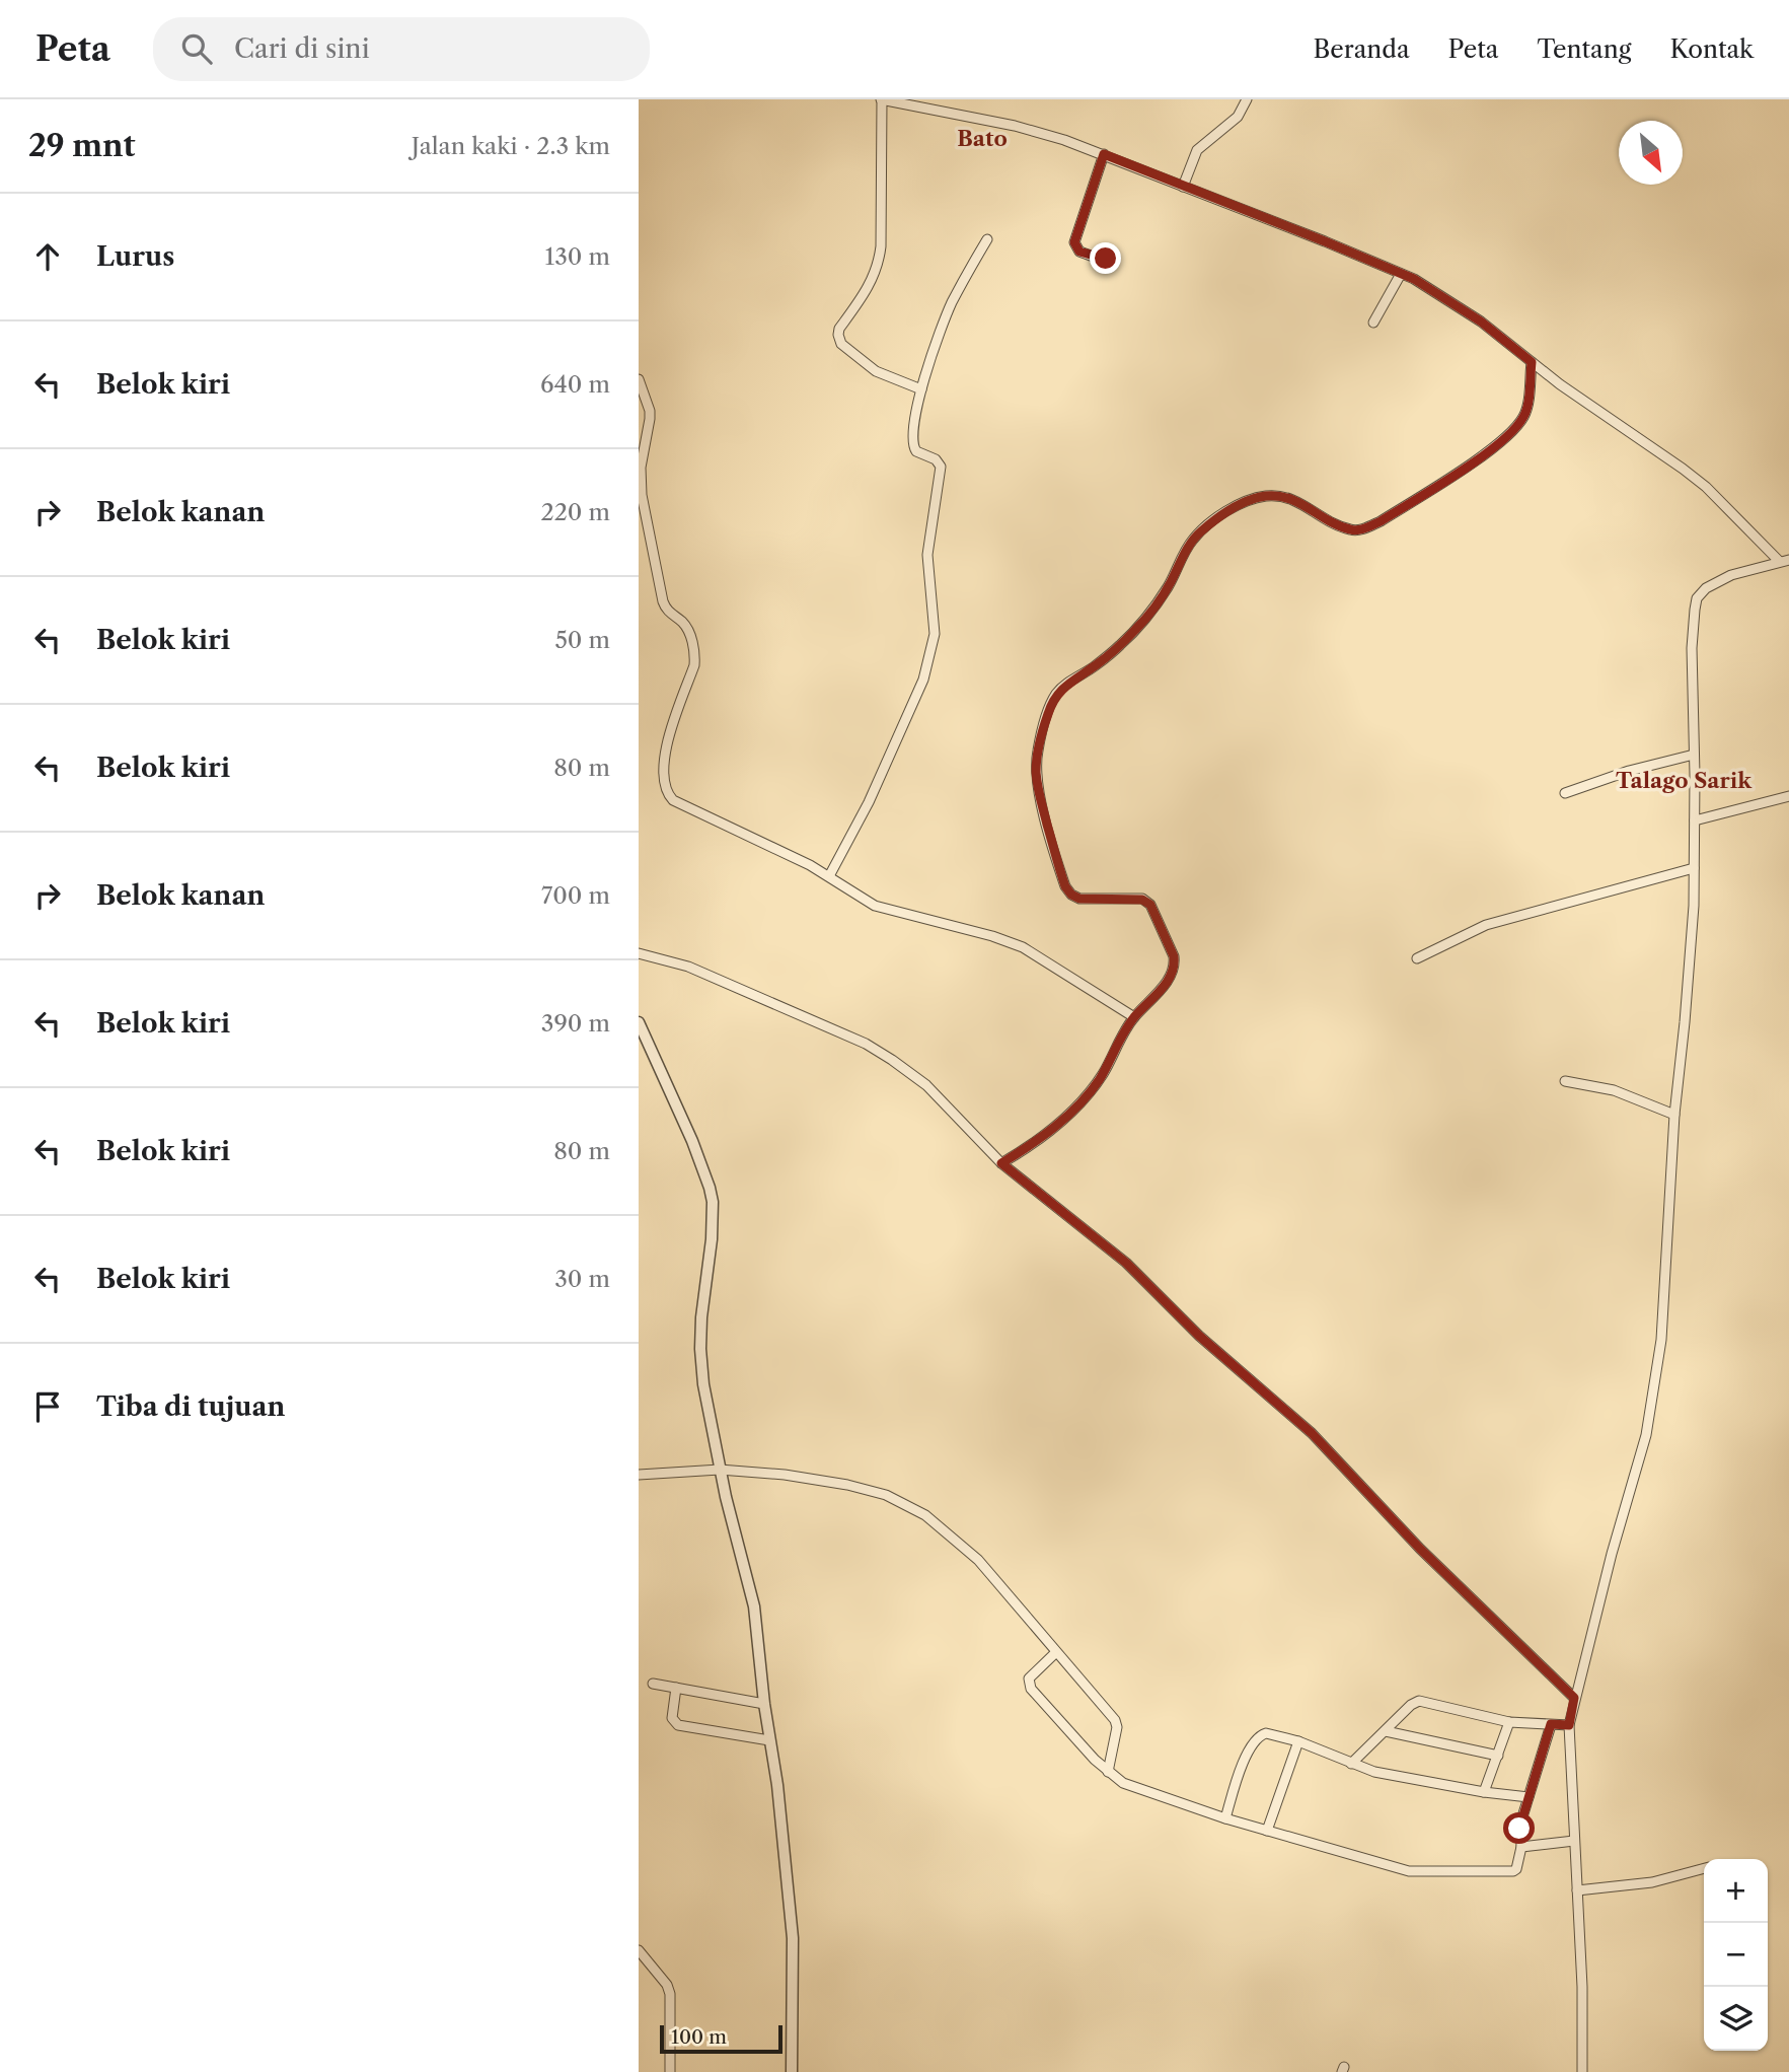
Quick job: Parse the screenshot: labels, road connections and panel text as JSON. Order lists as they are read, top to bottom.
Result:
{
  "districts": ["Bato", "Talago Sarik"],
  "scale_bar": "100 m",
  "north": "bottom right",
  "page": {
    "header": "Peta",
    "search": "Cari di sini",
    "nav": [
      "Beranda",
      "Peta",
      "Tentang",
      "Kontak"
    ],
    "heading": ["29 mnt", "Jalan kaki · 2.3 km"],
    "list": [
      ["Lurus", "130 m"],
      ["Belok kiri", "640 m"],
      ["Belok kanan", "220 m"],
      ["Belok kiri", "50 m"],
      ["Belok kiri", "80 m"],
      ["Belok kanan", "700 m"],
      ["Belok kiri", "390 m"],
      ["Belok kiri", "80 m"],
      ["Belok kiri", "30 m"],
      "Tiba di tujuan"
    ],
    "map_buttons": ["+", "−"],
    "scale": "100 m"
  }
}
